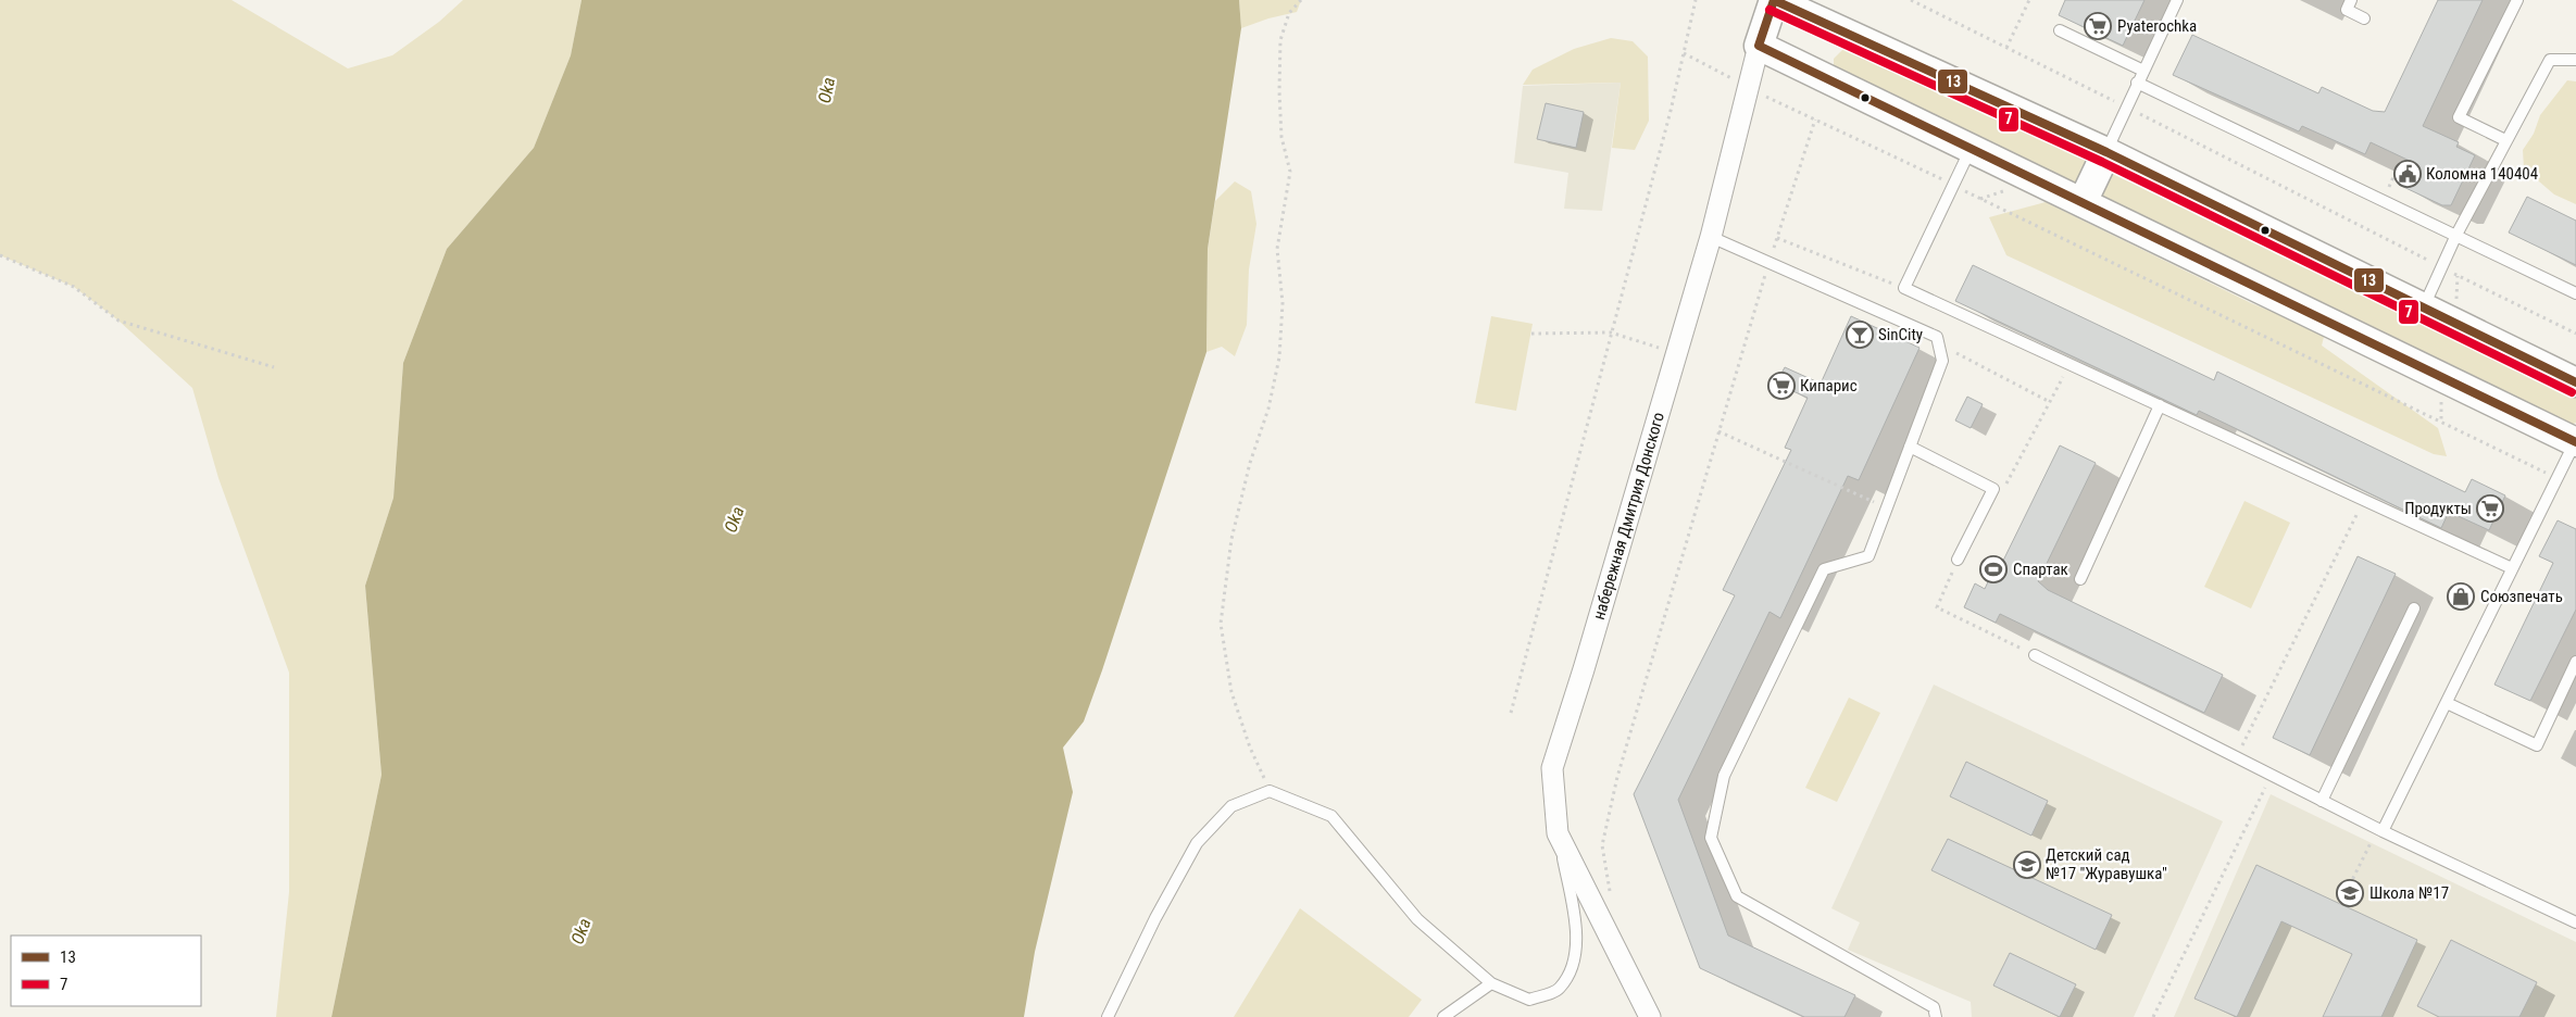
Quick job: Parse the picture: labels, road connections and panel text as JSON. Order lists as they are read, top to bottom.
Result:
{
  "streets": {
    "street": ["набережная Дмитрия Донского"]
  },
  "water": ["Oka"],
  "places": {
    "supermarket": ["Pyaterochka", "Кипарис", "Продукты"],
    "public building": ["Коломна 140404"],
    "bar": ["SinCity"],
    "sports": ["Спартак"],
    "shop": ["Союзпечать"],
    "school or university": ["Детский сад №17 \"Журавушка\"", "Школа №17"]
  },
  "lines": ["transit line 13", "transit line 7"],
  "legend": ["13", "7"]
}
